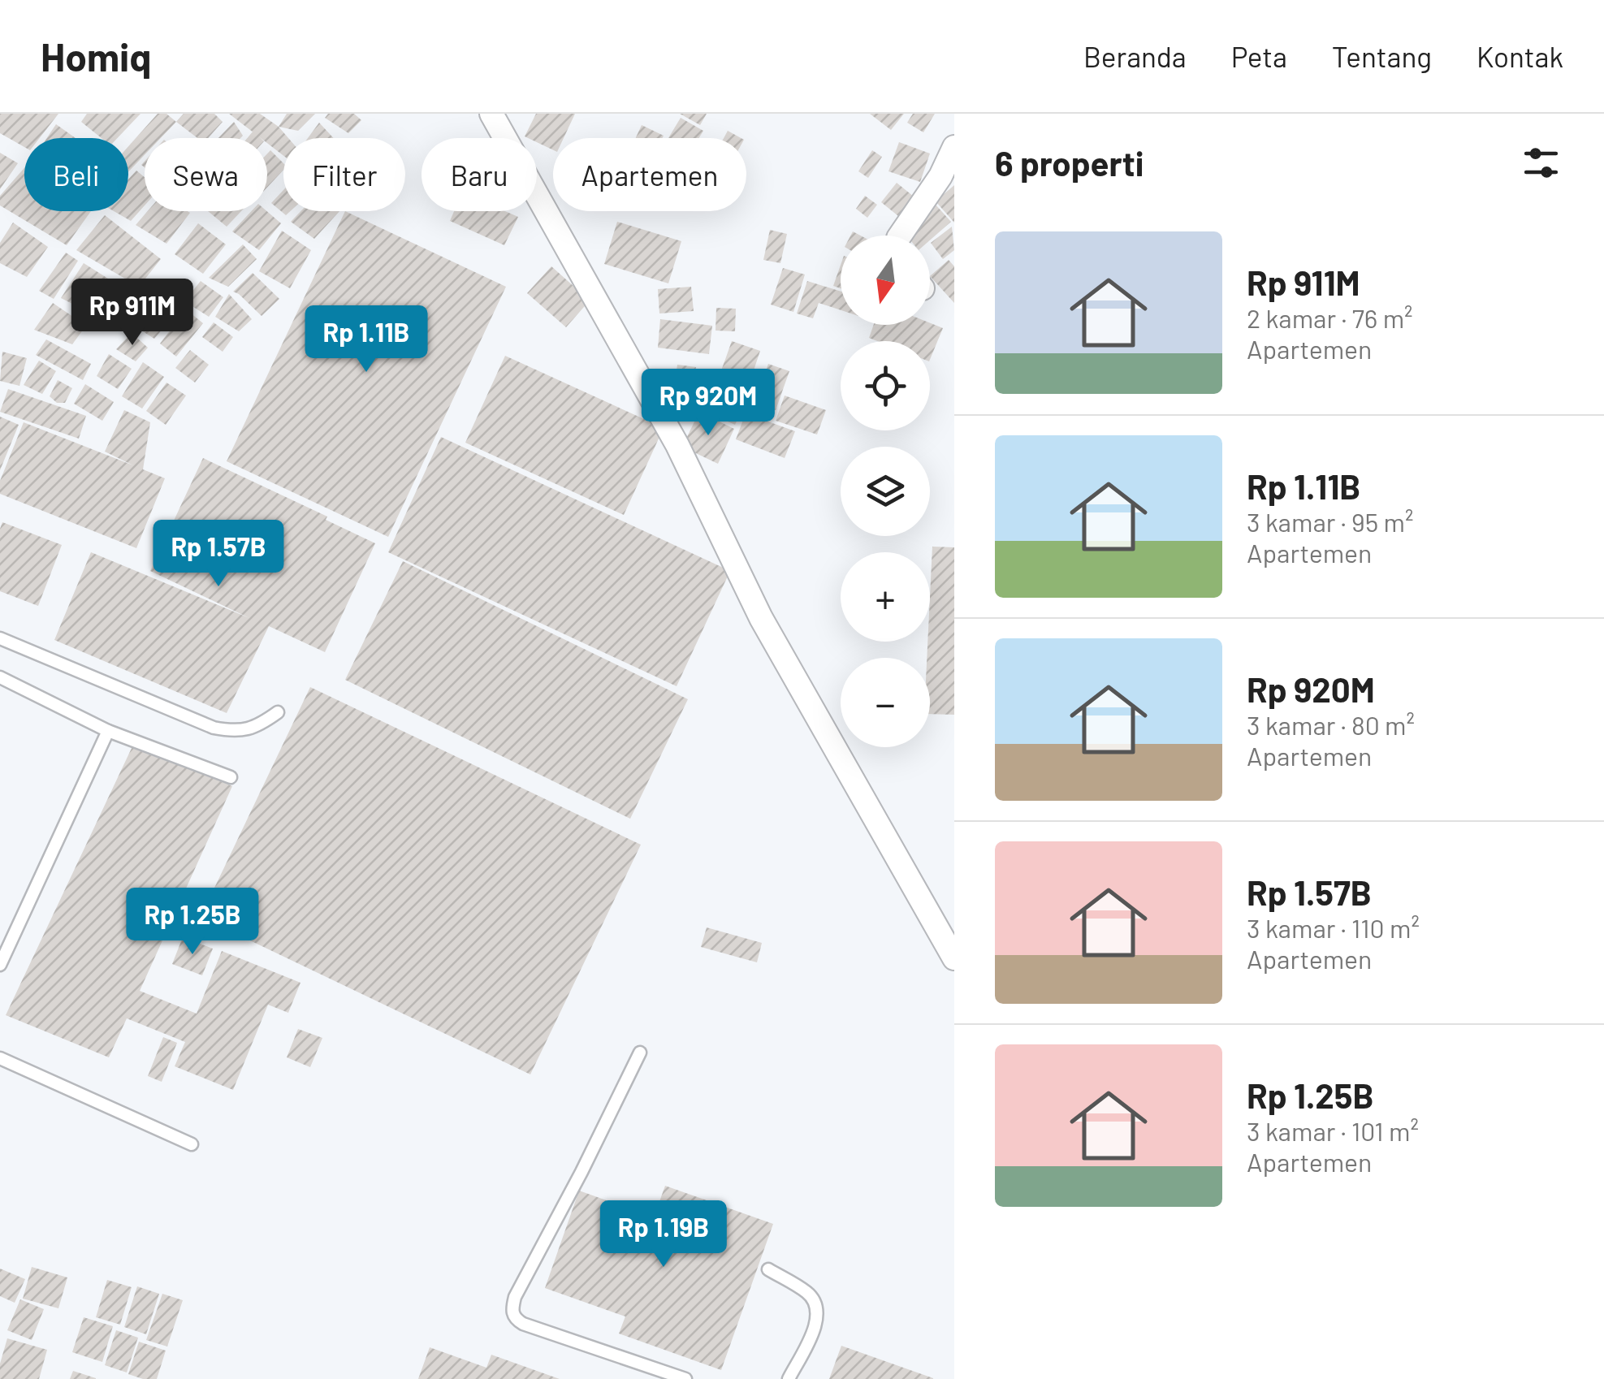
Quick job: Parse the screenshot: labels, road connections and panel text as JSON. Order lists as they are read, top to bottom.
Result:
{
  "north": "bottom",
  "page": {
    "header": "Homiq",
    "nav": [
      "Beranda",
      "Peta",
      "Tentang",
      "Kontak"
    ],
    "heading": "6 properti",
    "chip": [
      "Beli",
      "Sewa",
      "Filter",
      "Baru",
      "Apartemen"
    ],
    "list": [
      {
        "name": "Rp 911M",
        "note": "2 kamar · 76 m² · Apartemen"
      },
      {
        "name": "Rp 1.11B",
        "note": "3 kamar · 95 m² · Apartemen"
      },
      {
        "name": "Rp 920M",
        "note": "3 kamar · 80 m² · Apartemen"
      },
      {
        "name": "Rp 1.57B",
        "note": "3 kamar · 110 m² · Apartemen"
      },
      {
        "name": "Rp 1.25B",
        "note": "3 kamar · 101 m² · Apartemen"
      }
    ],
    "map_buttons": ["+", "−"],
    "price": [
      "Rp 911M",
      "Rp 1.11B",
      "Rp 920M",
      "Rp 1.57B",
      "Rp 1.25B",
      "Rp 1.19B"
    ]
  }
}
